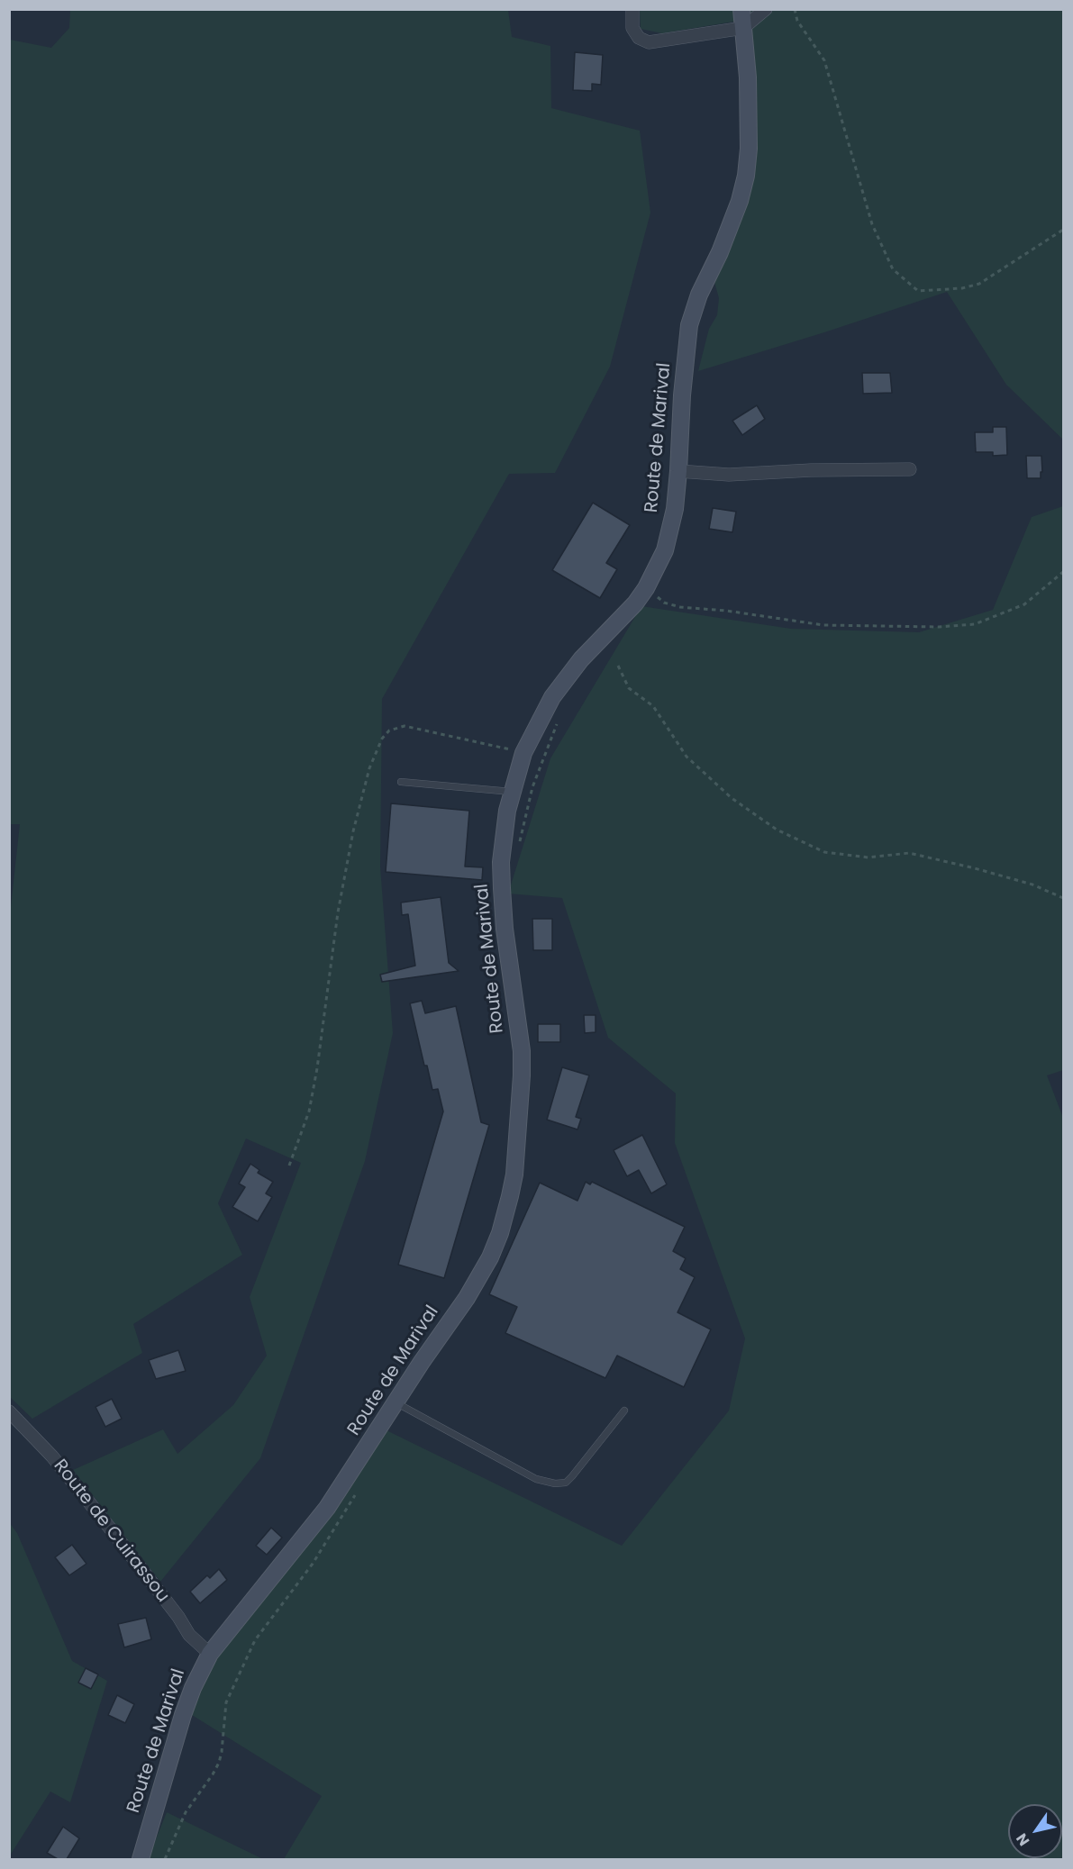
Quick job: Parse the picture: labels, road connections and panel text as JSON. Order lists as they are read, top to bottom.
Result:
{
  "streets": {
    "main road": ["Route de Marival"],
    "street": ["Route de Cuirassou"]
  },
  "crossings": [
    ["Route de Marival", "Route de Cuirassou"]
  ],
  "north": "bottom left"
}
